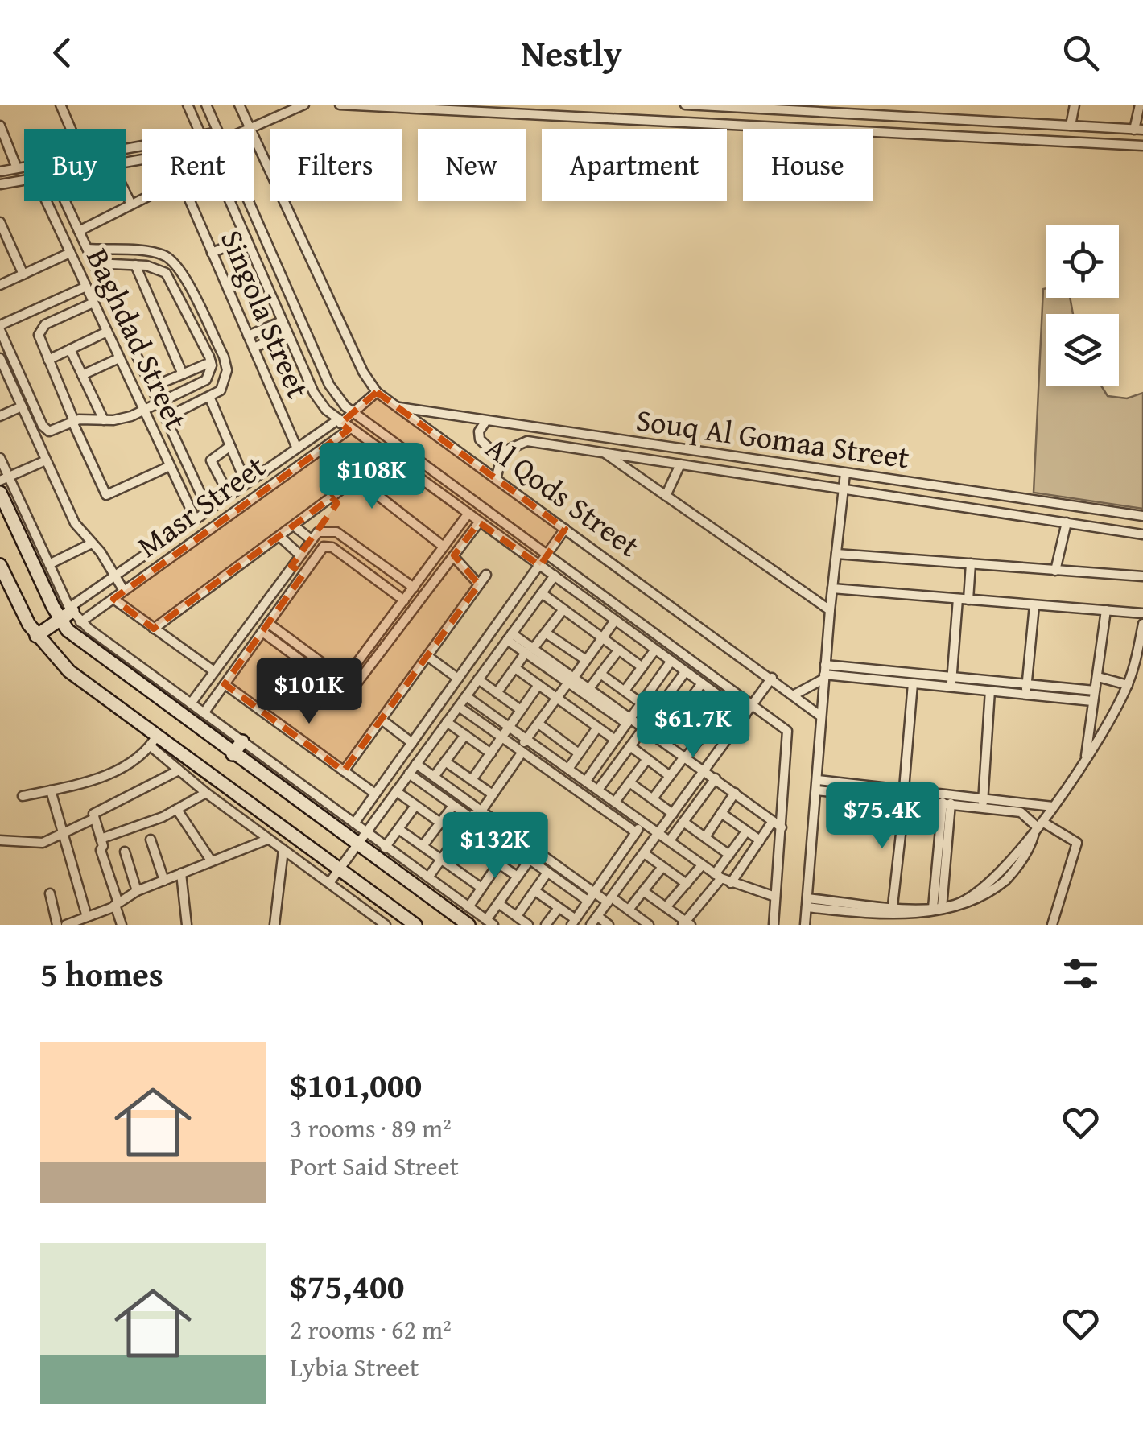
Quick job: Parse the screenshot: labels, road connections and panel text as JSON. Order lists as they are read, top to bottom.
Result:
{
  "streets": {
    "street": [
      "Singola Street",
      "Baghdad Street",
      "Souq Al Gomaa Street",
      "Al Qods Street",
      "Masr Street"
    ]
  },
  "crossings": [
    ["Singola Street", "Masr Street"],
    ["Baghdad Street", "Masr Street"],
    ["Souq Al Gomaa Street", "Al Qods Street"],
    ["Al Qods Street", "Masr Street"]
  ],
  "page": {
    "header": "Nestly",
    "chip": [
      "Buy",
      "Rent",
      "Filters",
      "New",
      "Apartment",
      "House"
    ],
    "price": [
      "$108K",
      "$101K",
      "$61.7K",
      "$75.4K",
      "$132K"
    ],
    "heading": "5 homes",
    "list": [
      {
        "name": "$101,000",
        "note": "3 rooms · 89 m² · Port Said Street"
      },
      {
        "name": "$75,400",
        "note": "2 rooms · 62 m² · Lybia Street"
      }
    ]
  }
}
